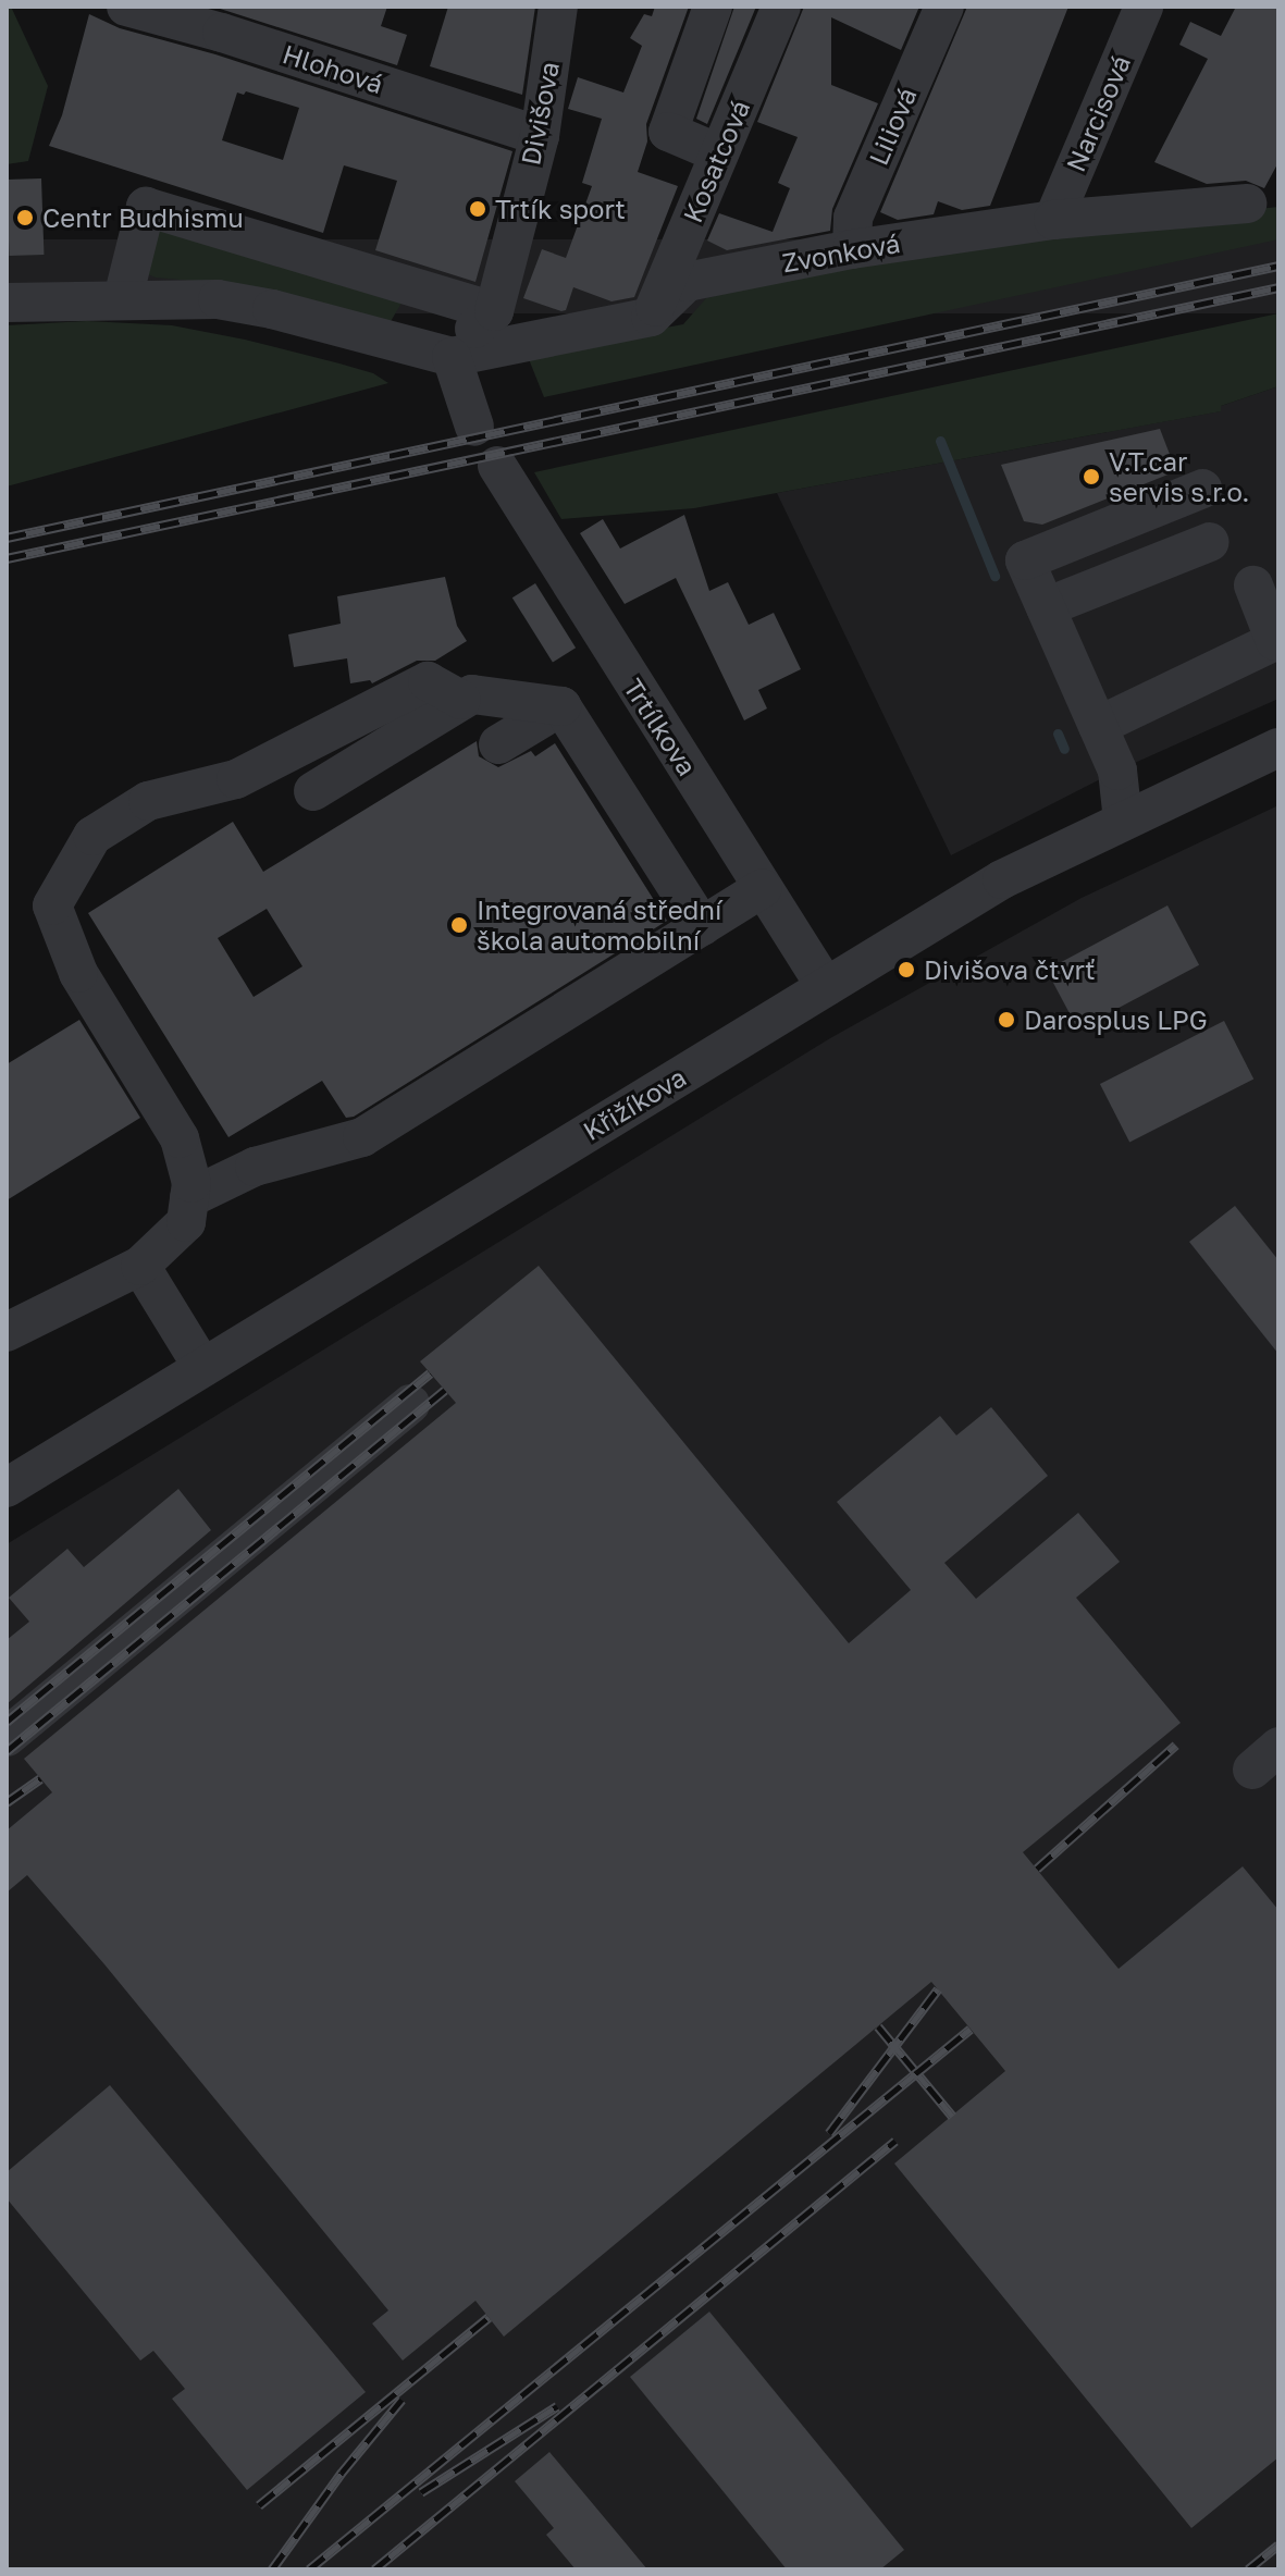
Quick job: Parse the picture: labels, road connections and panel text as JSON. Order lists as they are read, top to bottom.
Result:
{
  "streets": {
    "street": [
      "Hlohová",
      "Divišova",
      "Narcisová",
      "Liliová",
      "Kosatcová",
      "Zvonková",
      "Trtílkova",
      "Křižíkova"
    ]
  },
  "crossings": [
    ["Hlohová", "Divišova"],
    ["Narcisová", "Zvonková"],
    ["Liliová", "Zvonková"],
    ["Kosatcová", "Zvonková"],
    ["Trtílkova", "Křižíkova"]
  ],
  "places": [
    "Trtík sport",
    "Centr Budhismu",
    "V.T.car servis s.r.o.",
    "Integrovaná střední škola automobilní",
    "Divišova čtvrť",
    "Darosplus LPG"
  ]
}
